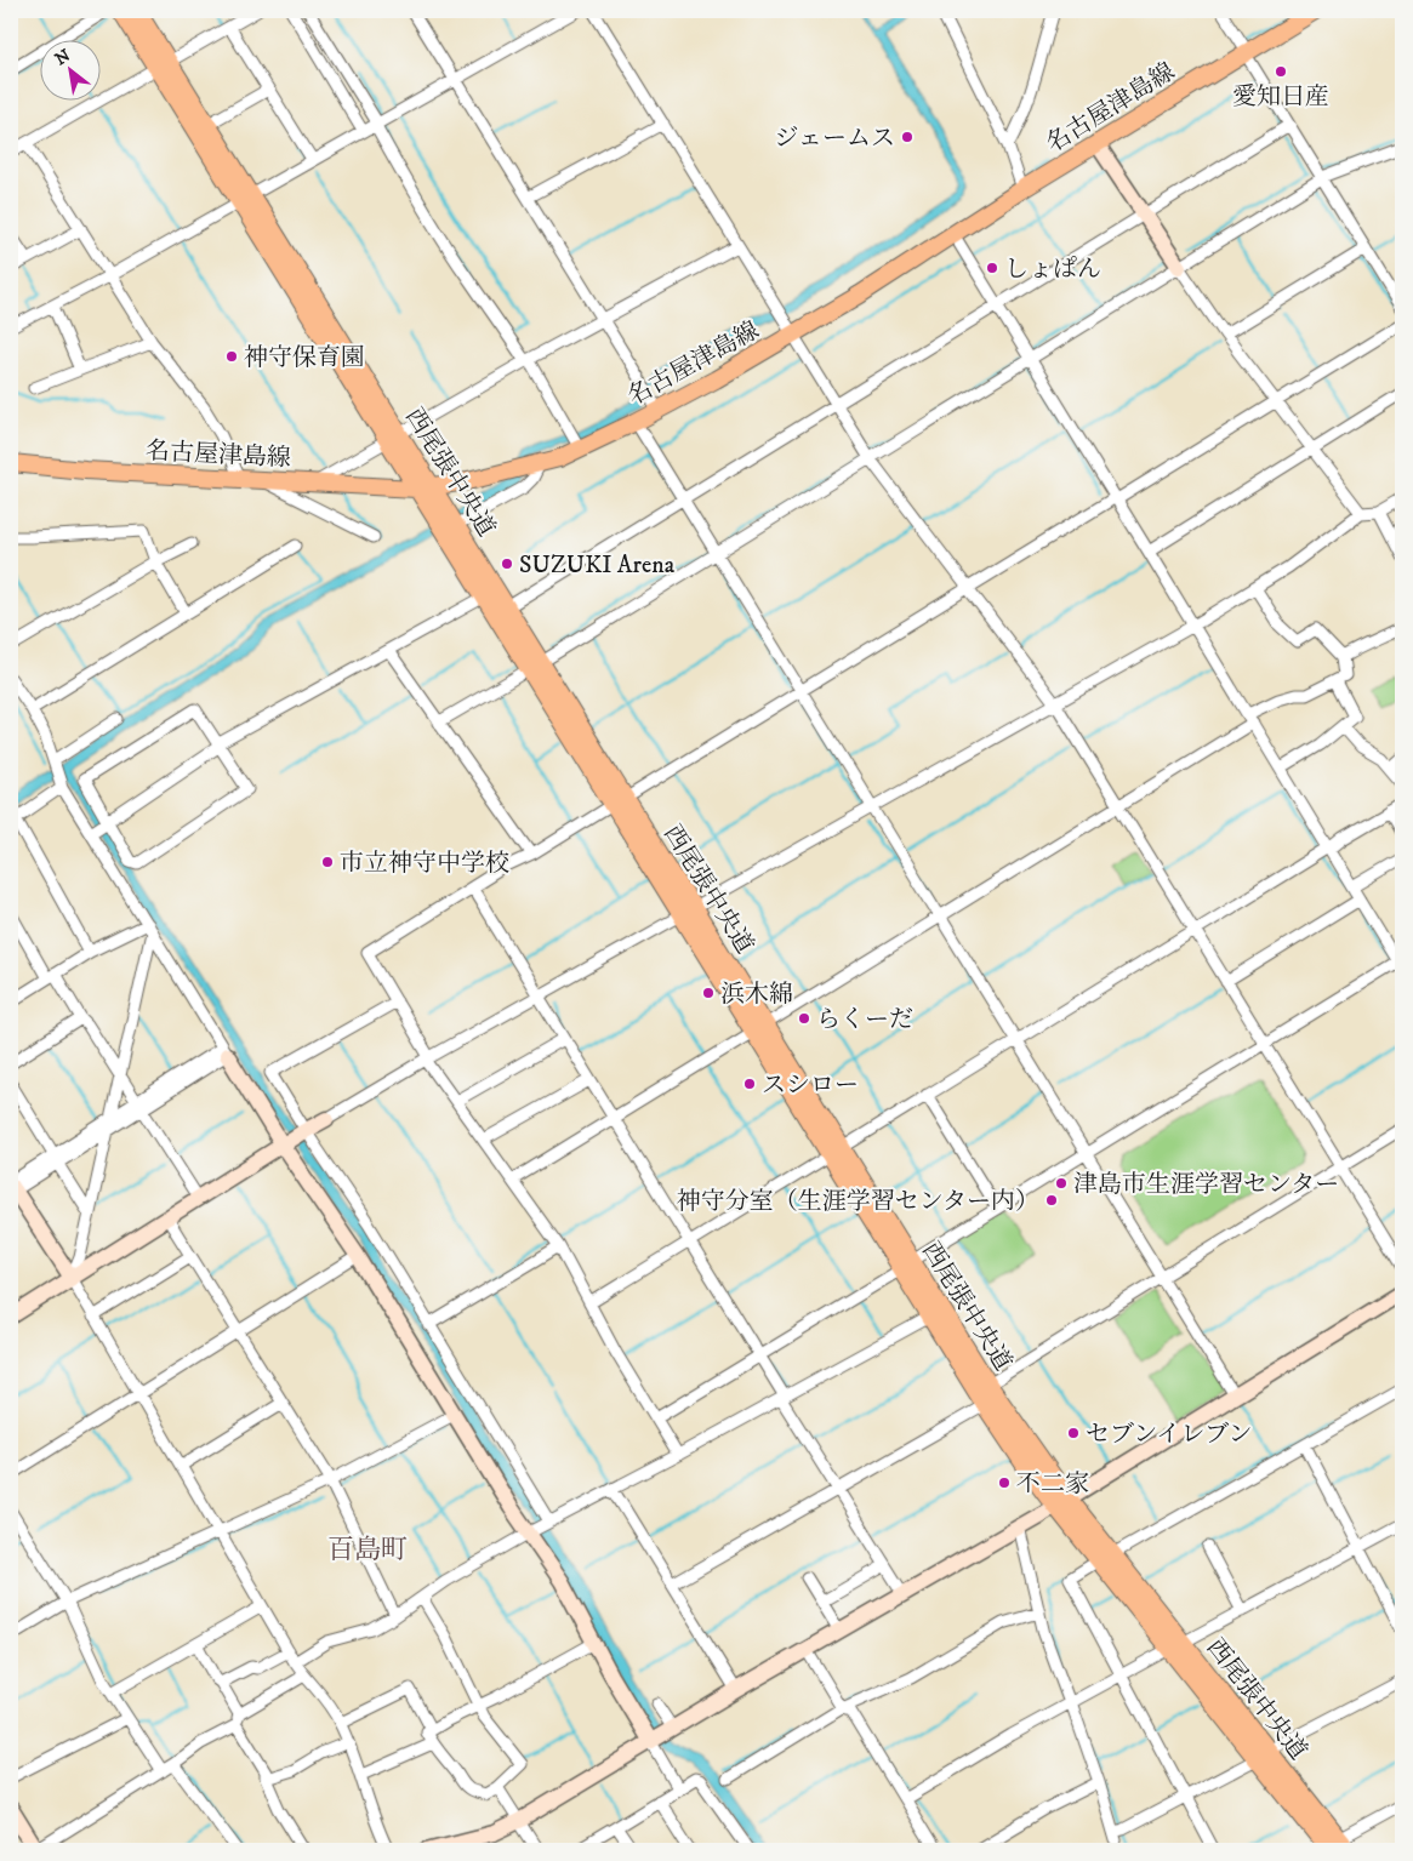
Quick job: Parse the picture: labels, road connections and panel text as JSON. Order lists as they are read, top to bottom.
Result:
{
  "streets": {
    "main road": ["名古屋津島線", "西尾張中央道"]
  },
  "crossings": [
    ["名古屋津島線", "西尾張中央道"]
  ],
  "districts": ["百島町"],
  "places": [
    "愛知日産",
    "ジェームス",
    "しょぱん",
    "神守保育園",
    "SUZUKI Arena",
    "市立神守中学校",
    "浜木綿",
    "らくーだ",
    "スシロー",
    "津島市生涯学習センター",
    "神守分室（生涯学習センター内）",
    "セブンイレブン",
    "不二家"
  ],
  "north": "top left"
}
